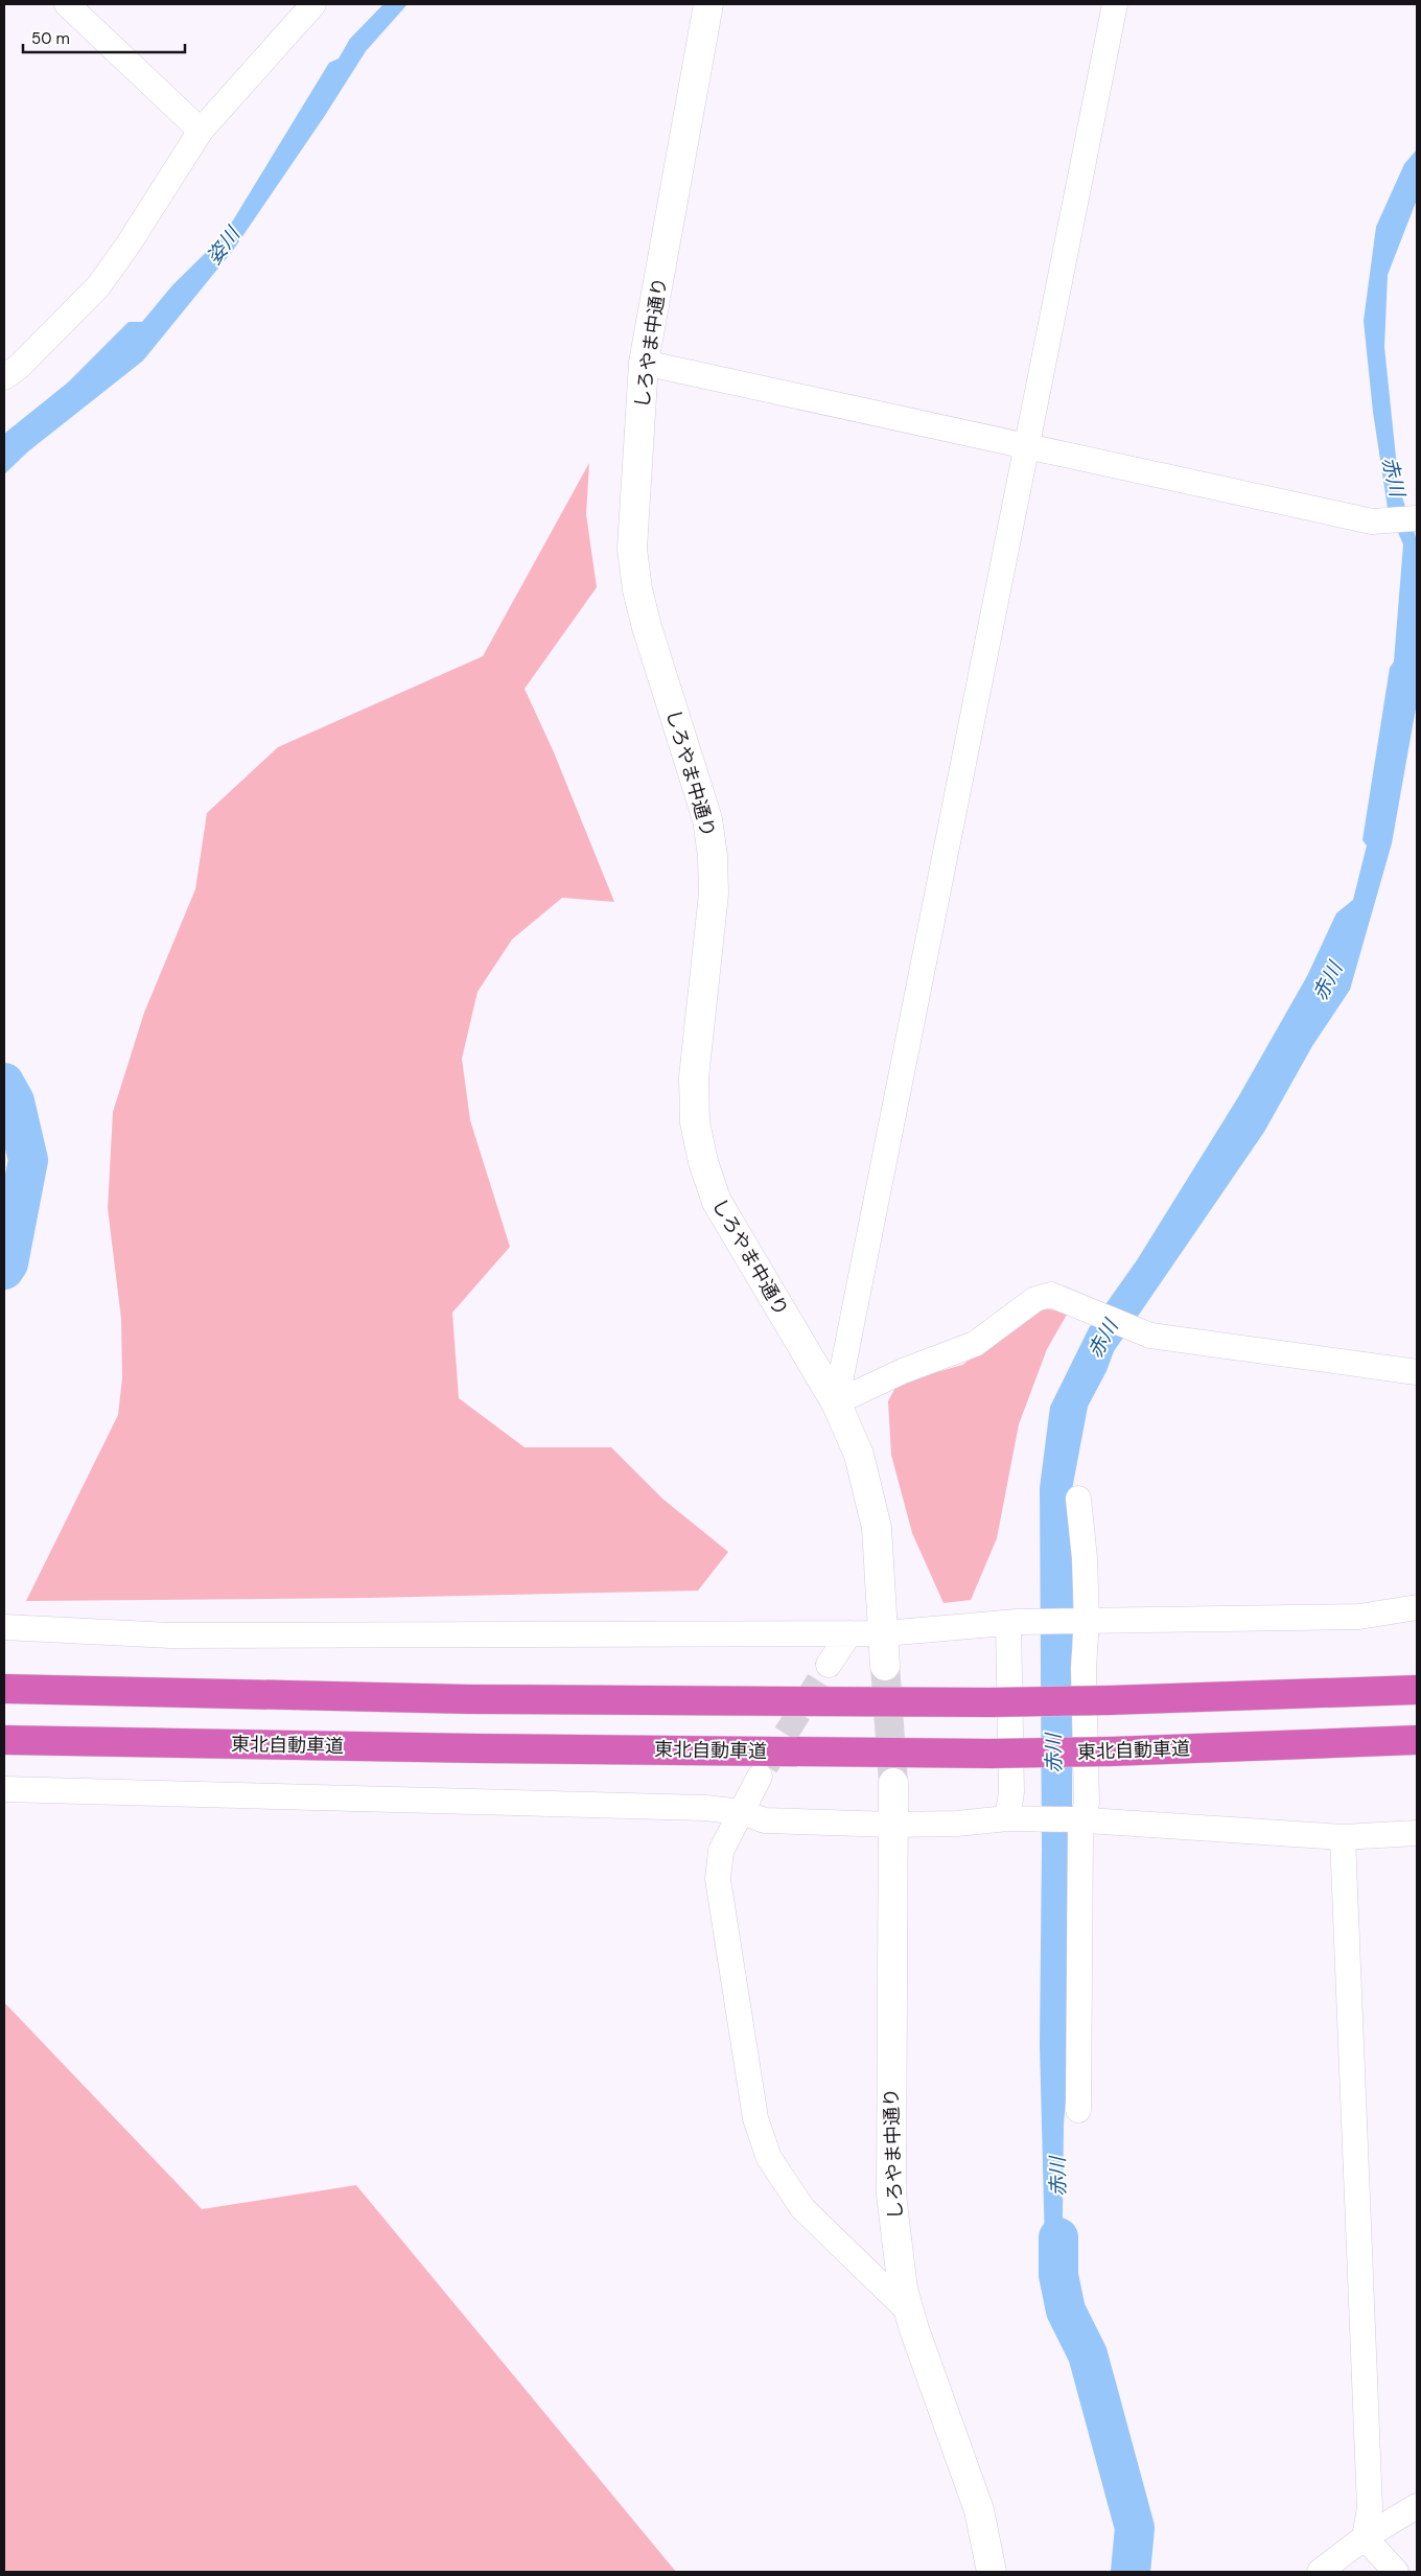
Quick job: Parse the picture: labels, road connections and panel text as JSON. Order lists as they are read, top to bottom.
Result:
{
  "streets": {
    "highway": ["東北自動車道"],
    "street": ["しろやま中通り"]
  },
  "water": ["姿川", "赤川"],
  "scale_bar": "50 m"
}
